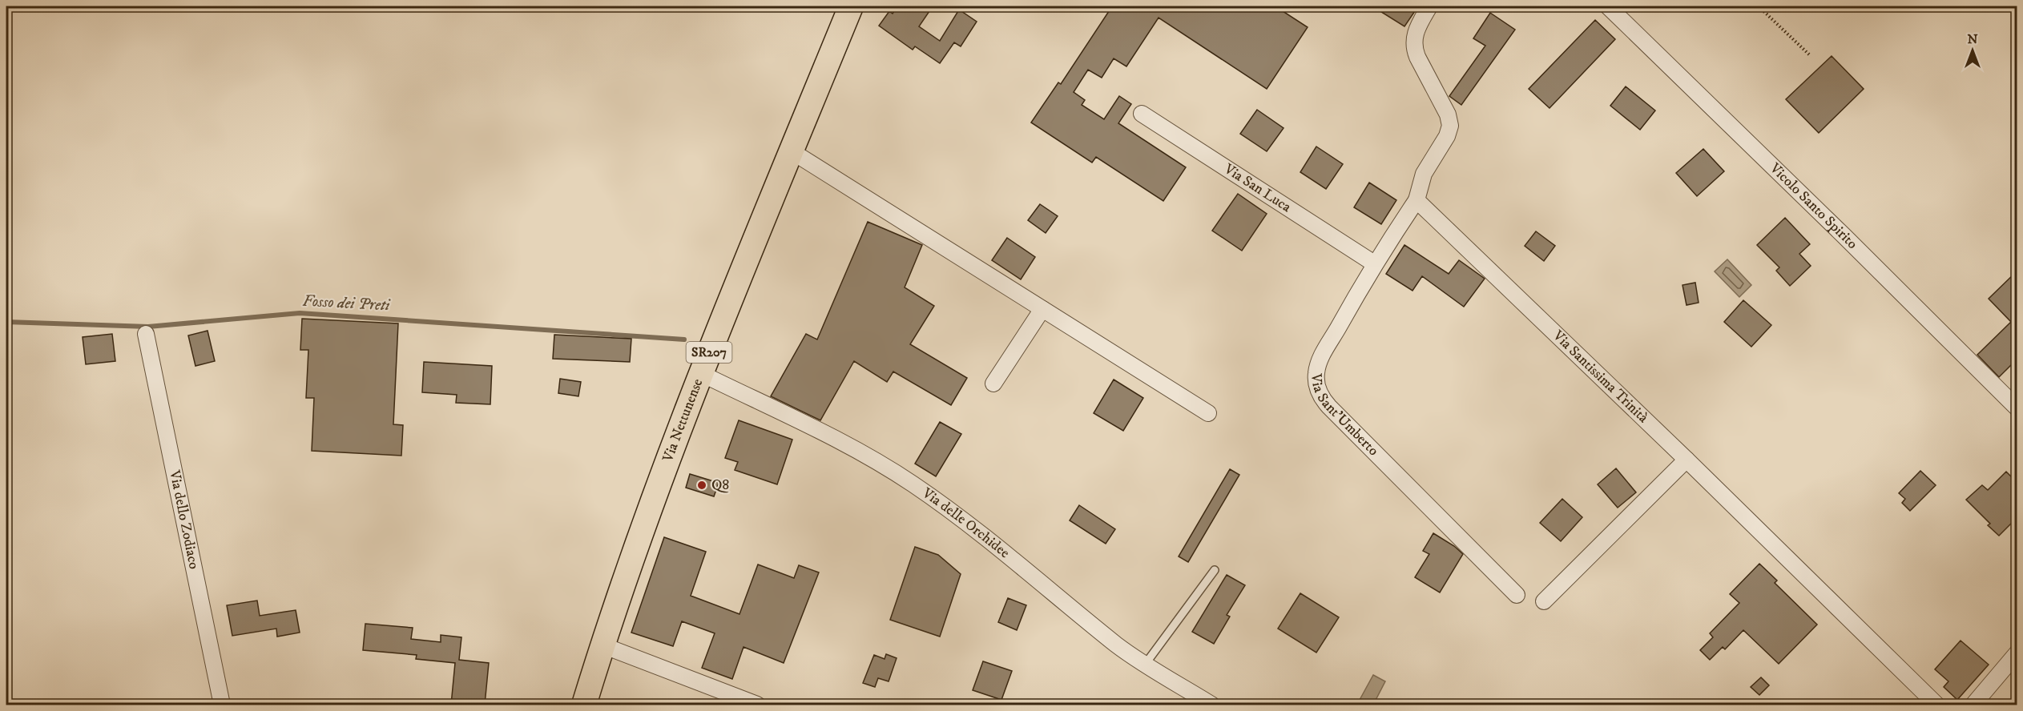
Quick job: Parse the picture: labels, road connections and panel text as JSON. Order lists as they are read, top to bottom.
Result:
{
  "streets": {
    "main road": ["SR207", "Via Nettunense"],
    "street": [
      "Via San Luca",
      "Vicolo Santo Spirito",
      "Via Santissima Trinità",
      "Via Sant'Umberto",
      "Via dello Zodiaco",
      "Via delle Orchidee"
    ]
  },
  "crossings": [
    ["Via San Luca", "Via Sant'Umberto"],
    ["Via Santissima Trinità", "Via Sant'Umberto"],
    ["Via Nettunense", "Via delle Orchidee"]
  ],
  "water": ["Fosso dei Preti"],
  "places": ["Q8"],
  "north": "top"
}
